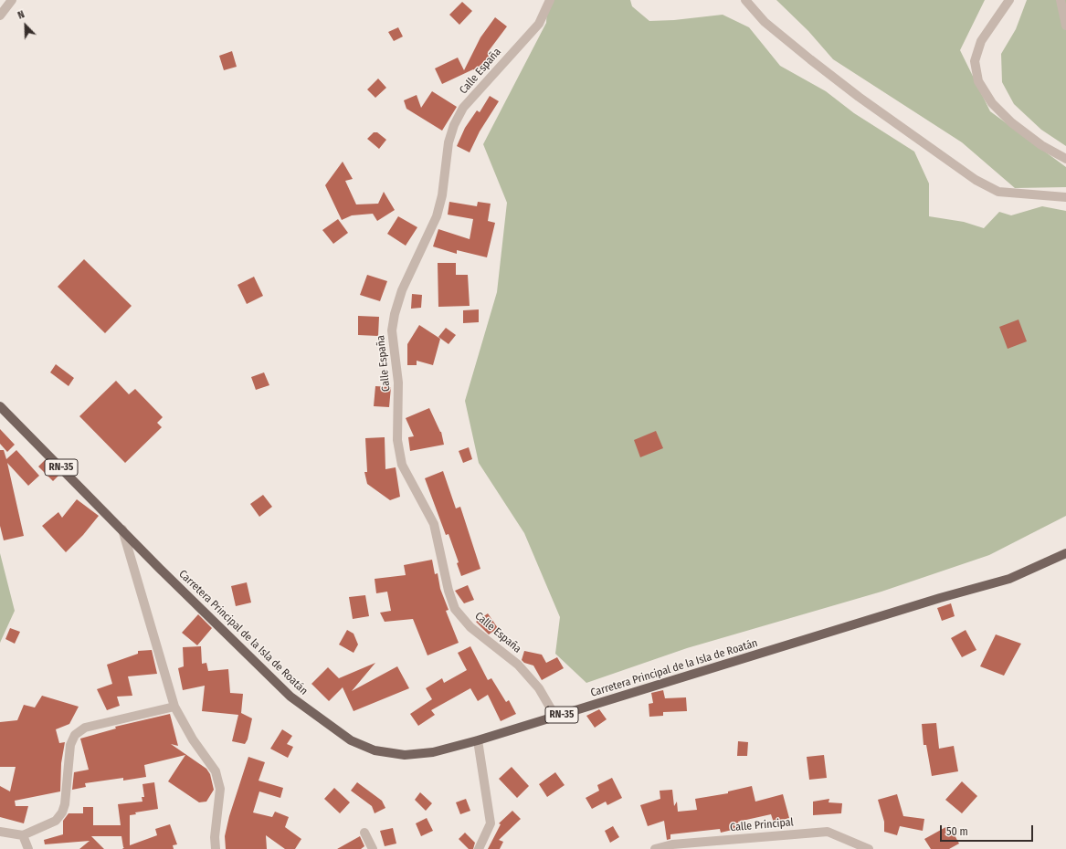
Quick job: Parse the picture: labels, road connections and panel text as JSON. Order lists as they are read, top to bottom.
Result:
{
  "streets": {
    "main road": ["RN-35", "Carretera Principal de la Isla de Roatán"],
    "street": ["Calle España", "Calle Principal"]
  },
  "crossings": [
    ["Calle España", "Carretera Principal de la Isla de Roatán"]
  ],
  "scale_bar": "50 m",
  "north": "top left"
}
